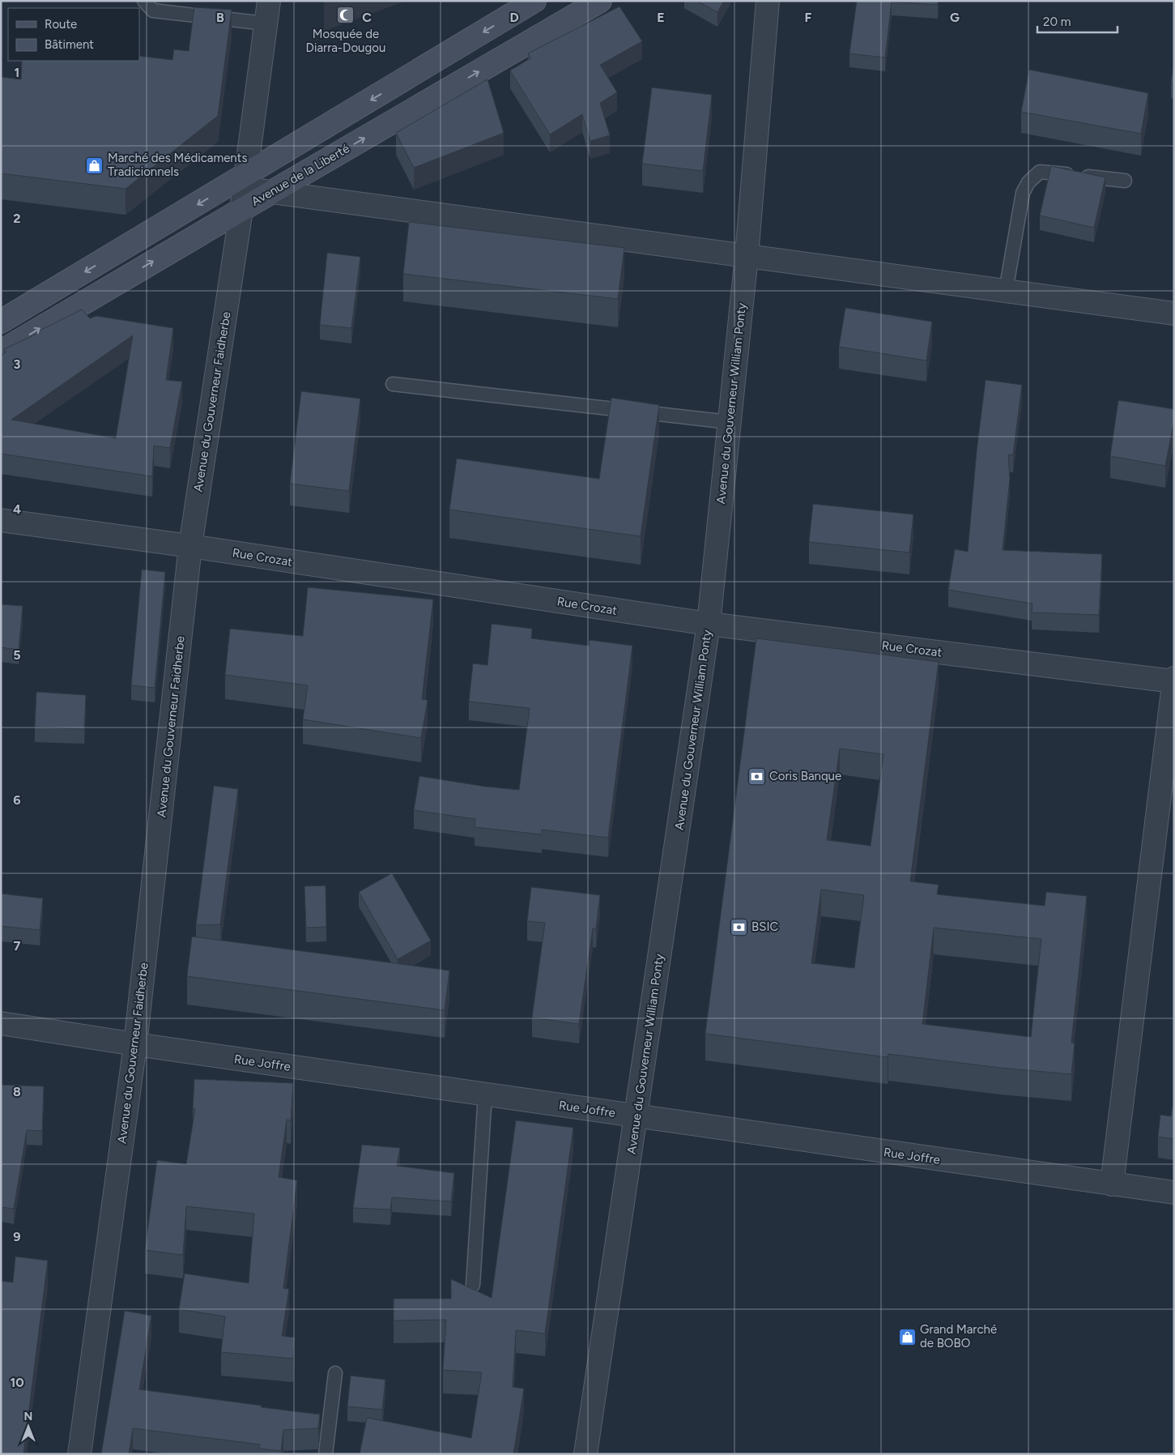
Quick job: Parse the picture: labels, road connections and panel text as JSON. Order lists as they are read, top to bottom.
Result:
{
  "streets": {
    "main road": ["Avenue de la Liberté"],
    "street": [
      "Avenue du Gouverneur Faidherbe",
      "Avenue du Gouverneur William Ponty",
      "Rue Crozat",
      "Rue Joffre"
    ]
  },
  "crossings": [
    ["Avenue de la Liberté", "Avenue du Gouverneur Faidherbe"],
    ["Avenue du Gouverneur Faidherbe", "Rue Crozat"],
    ["Avenue du Gouverneur Faidherbe", "Rue Joffre"],
    ["Avenue du Gouverneur William Ponty", "Rue Crozat"],
    ["Avenue du Gouverneur William Ponty", "Rue Joffre"]
  ],
  "places": {
    "mosque": ["Mosquée de Diarra-Dougou"],
    "shop": ["Marché des Médicaments Tradicionnels", "Grand Marché de BOBO"],
    "bank": ["Coris Banque", "BSIC"]
  },
  "legend": ["Route", "Bâtiment"],
  "scale_bar": "20 m",
  "north": "top",
  "grid": {
    "columns": [
      "B",
      "C",
      "D",
      "E",
      "F",
      "G"
    ],
    "rows": [
      "1",
      "2",
      "3",
      "4",
      "5",
      "6",
      "7",
      "8",
      "9",
      "10"
    ]
  }
}
